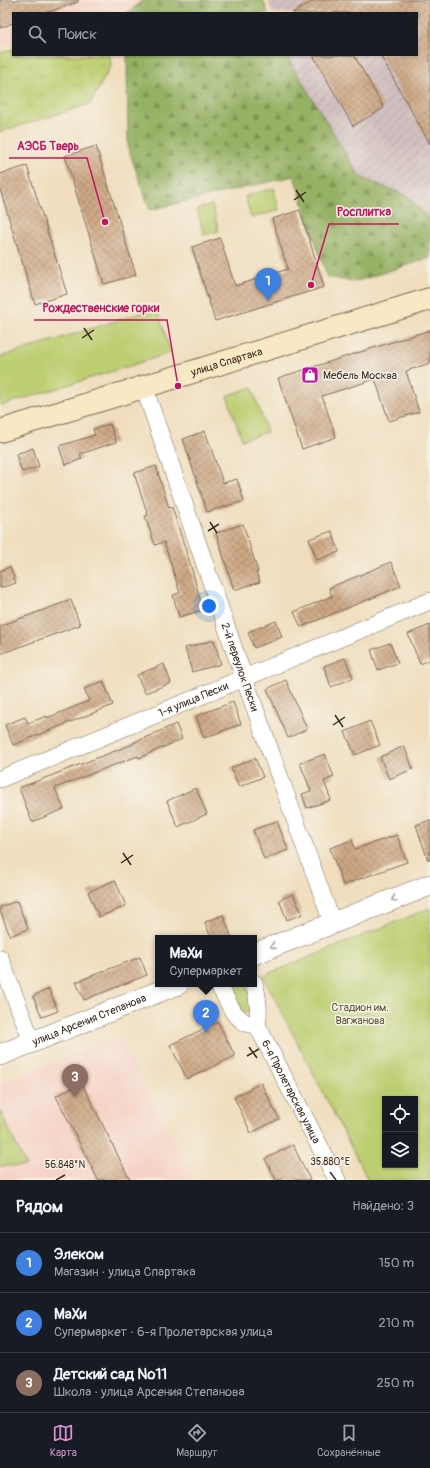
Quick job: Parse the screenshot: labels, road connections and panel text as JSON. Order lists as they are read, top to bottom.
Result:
{
  "streets": {
    "main road": ["улица Спартака"],
    "street": [
      "2-й переулок Пески",
      "1-я улица Пески",
      "улица Арсения Степанова",
      "6-я Пролетарская улица"
    ]
  },
  "crossings": [
    ["улица Спартака", "2-й переулок Пески"],
    ["2-й переулок Пески", "1-я улица Пески"]
  ],
  "parks": ["Стадион им. Вагжанова"],
  "places": {
    "other": ["АЭСБ Тверь", "Росплитка", "Рождественские горки"],
    "shop": ["Мебель Москва"]
  },
  "page": {
    "search": "Поиск",
    "pins": ["1", "2", "3"],
    "popup": ["МаХи", "Супермаркет"],
    "heading": ["Рядом", "Найдено: 3"],
    "list": [
      {
        "mark": "1",
        "name": "Элеком",
        "note": "Магазин · улица Спартака",
        "value": "150 m"
      },
      {
        "mark": "2",
        "name": "МаХи",
        "note": "Супермаркет · 6-я Пролетарская улица",
        "value": "210 m"
      },
      {
        "mark": "3",
        "name": "Детский сад №11",
        "note": "Школа · улица Арсения Степанова",
        "value": "250 m"
      }
    ],
    "nav": ["Карта", "Маршрут", "Сохранённые"]
  },
  "coordinates": ["35.880°E", "56.848°N"]
}
